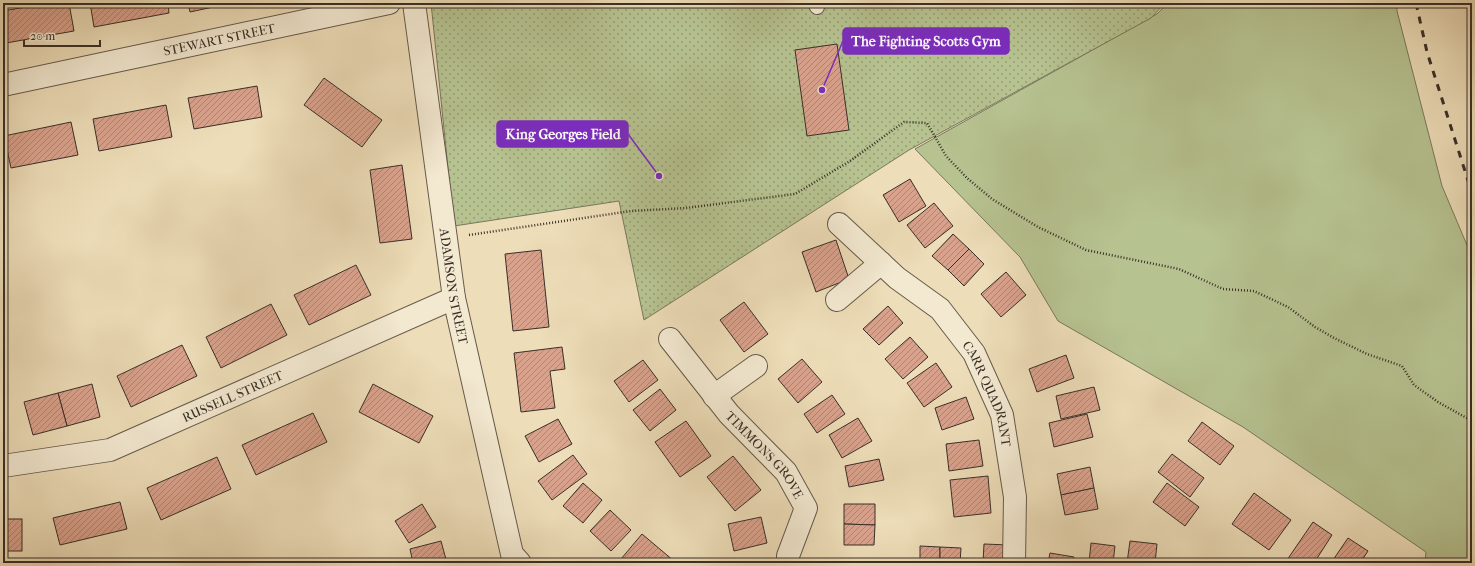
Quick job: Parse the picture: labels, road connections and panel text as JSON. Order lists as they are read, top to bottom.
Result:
{
  "streets": {
    "street": [
      "STEWART STREET",
      "ADAMSON STREET",
      "CARR QUADRANT",
      "RUSSELL STREET",
      "TIMMONS GROVE"
    ]
  },
  "crossings": [
    ["ADAMSON STREET", "RUSSELL STREET"]
  ],
  "places": ["The Fighting Scotts Gym", "King Georges Field"],
  "scale_bar": "20 m"
}
